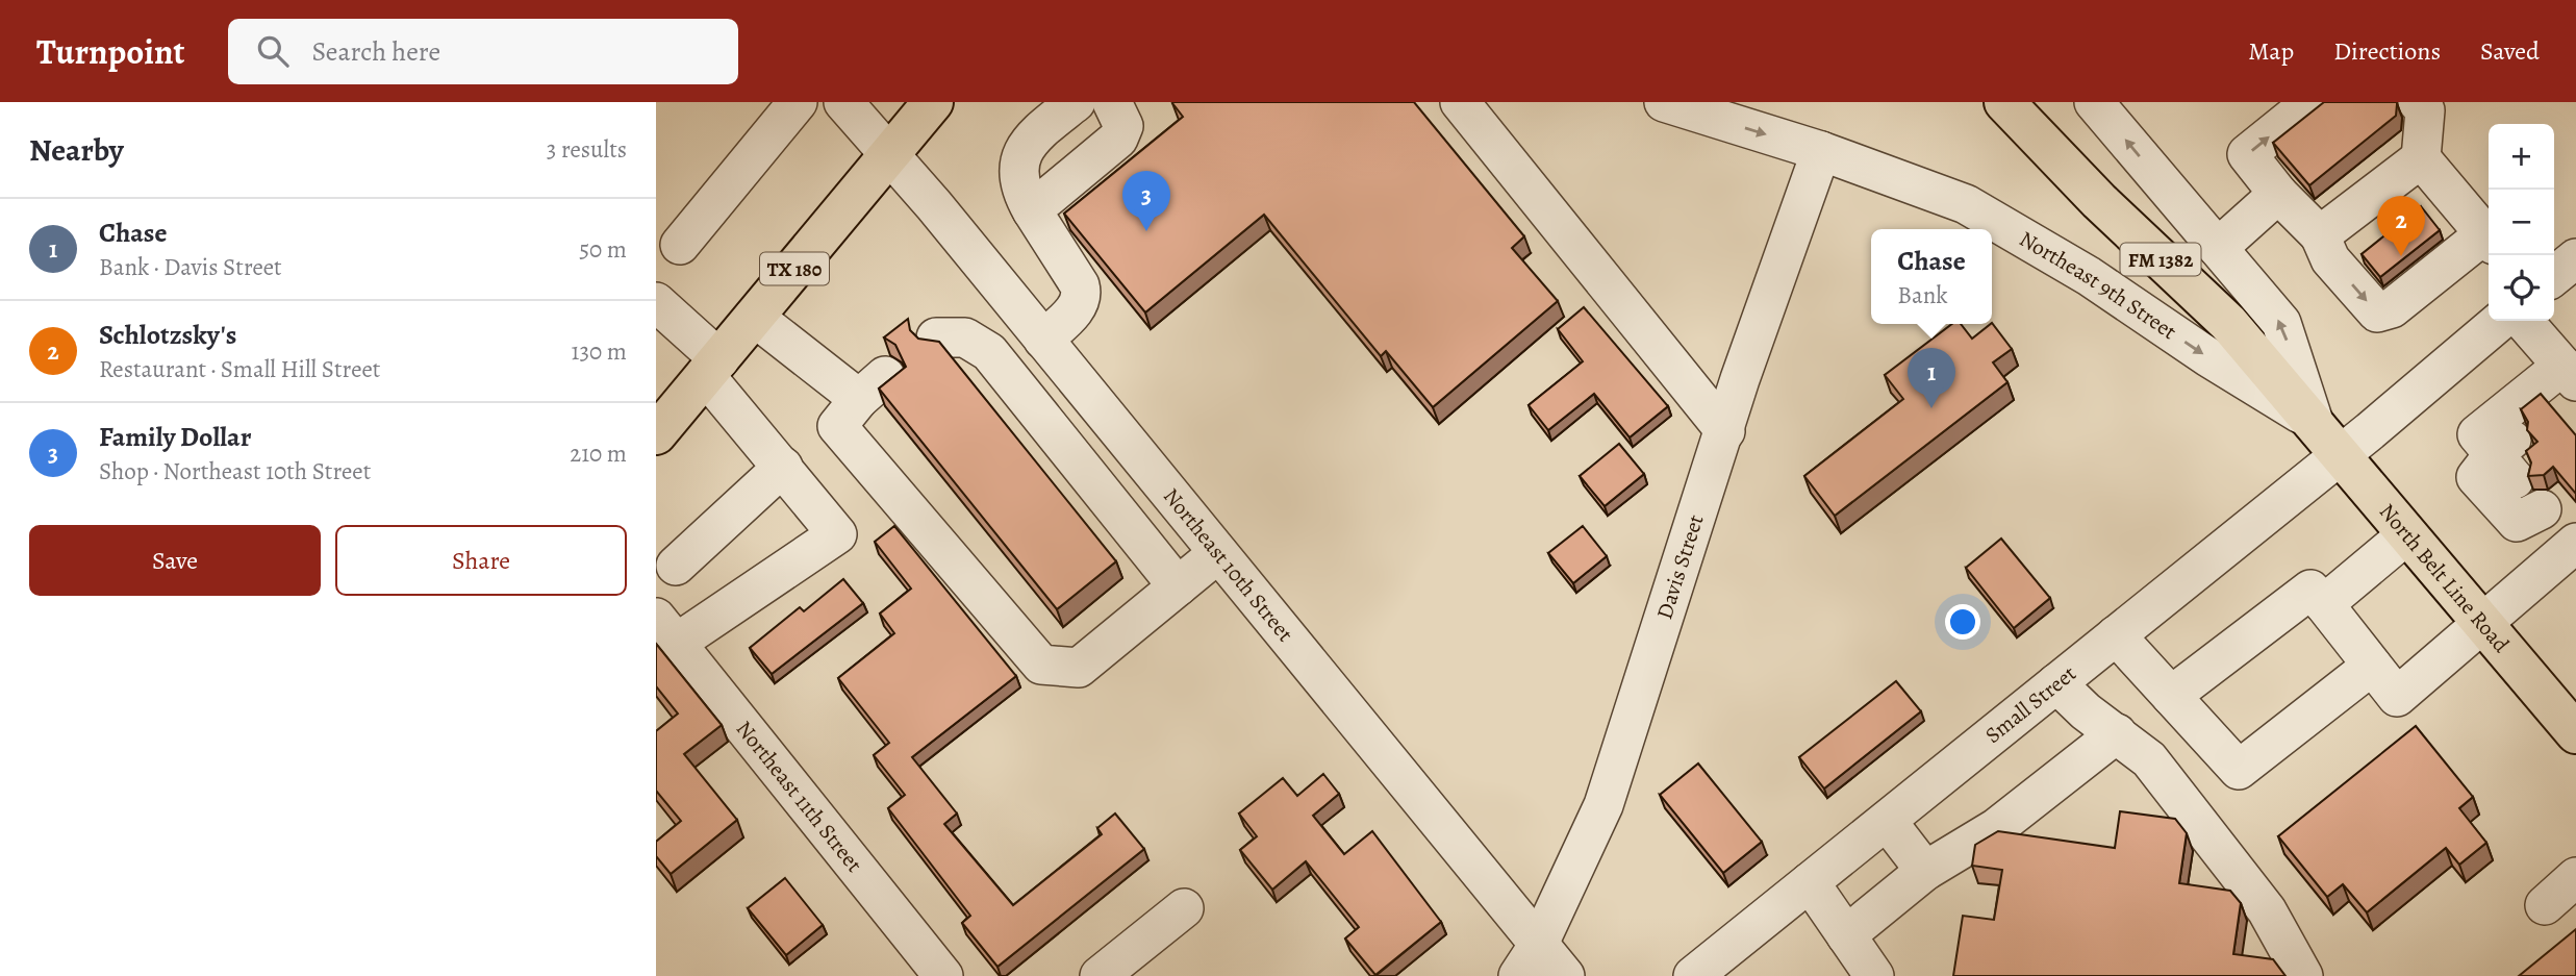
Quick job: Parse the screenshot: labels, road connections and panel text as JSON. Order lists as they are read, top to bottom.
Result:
{
  "streets": {
    "main road": ["FM 1382", "TX 180", "North Belt Line Road"],
    "street": [
      "Northeast 9th Street",
      "Northeast 10th Street",
      "Davis Street",
      "Small Street",
      "Northeast 11th Street"
    ]
  },
  "crossings": [
    ["TX 180", "Northeast 10th Street"],
    ["Northeast 9th Street", "Davis Street"],
    ["Northeast 9th Street", "North Belt Line Road"],
    ["Northeast 10th Street", "Davis Street"],
    ["North Belt Line Road", "Small Street"]
  ],
  "page": {
    "header": "Turnpoint",
    "search": "Search here",
    "nav": ["Map", "Directions", "Saved"],
    "heading": ["Nearby", "3 results"],
    "map_buttons": ["+", "−"],
    "pins": ["3", "2", "1"],
    "list": [
      {
        "mark": "1",
        "name": "Chase",
        "note": "Bank · Davis Street",
        "value": "50 m"
      },
      {
        "mark": "2",
        "name": "Schlotzsky's",
        "note": "Restaurant · Small Hill Street",
        "value": "130 m"
      },
      {
        "mark": "3",
        "name": "Family Dollar",
        "note": "Shop · Northeast 10th Street",
        "value": "210 m"
      }
    ],
    "popup": ["Chase", "Bank"],
    "buttons": ["Save", "Share"]
  }
}
